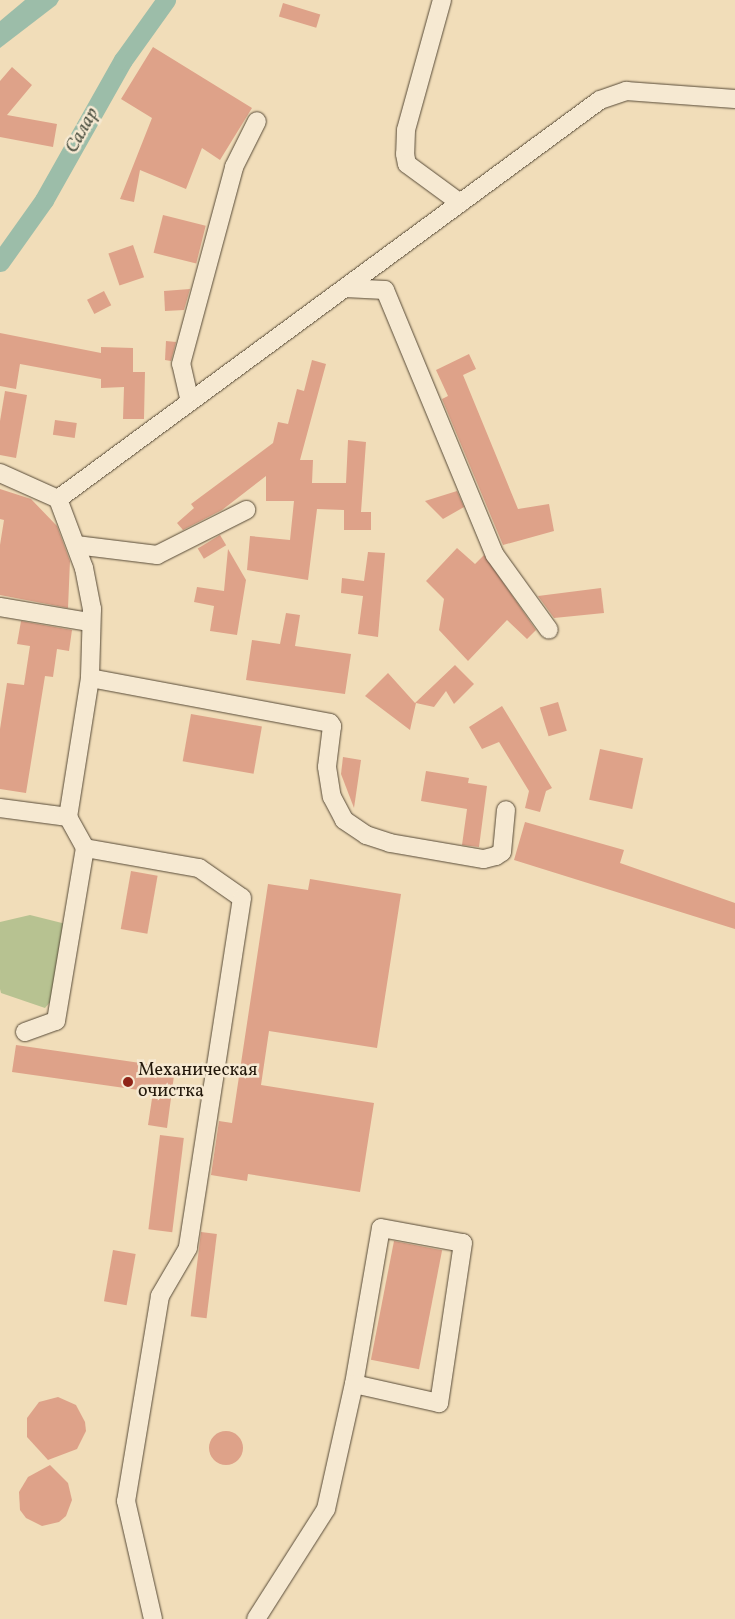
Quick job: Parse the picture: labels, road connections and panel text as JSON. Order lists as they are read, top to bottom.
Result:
{
  "water": ["Салар"],
  "places": ["Механическая очистка"]
}
